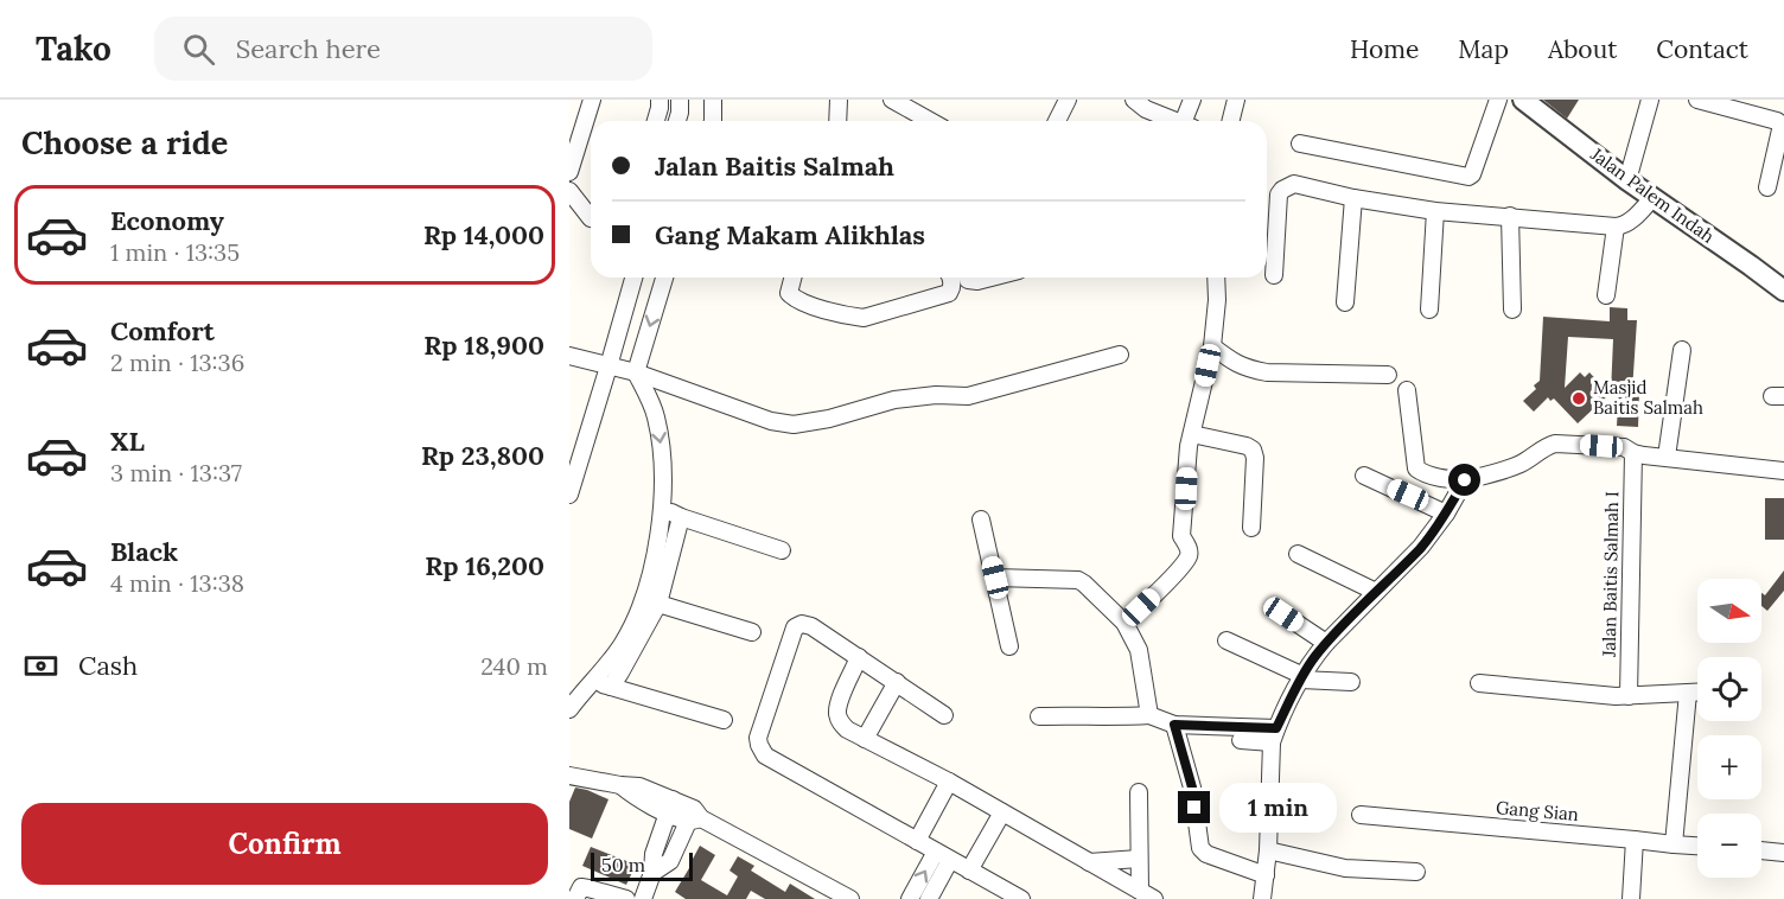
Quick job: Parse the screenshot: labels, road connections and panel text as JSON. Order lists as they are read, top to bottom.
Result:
{
  "streets": {
    "street": ["Jalan Palem Indah", "Jalan Baitis Salmah I", "Gang Sian"]
  },
  "places": ["Masjid Baitis Salmah"],
  "scale_bar": "50 m",
  "north": "right",
  "page": {
    "header": "Tako",
    "search": "Search here",
    "nav": [
      "Home",
      "Map",
      "About",
      "Contact"
    ],
    "heading": "Choose a ride",
    "banner": ["Jalan Baitis Salmah", "Gang Makam Alikhlas"],
    "list": [
      {
        "name": "Economy",
        "note": "1 min · 13:35",
        "value": "Rp 14,000"
      },
      {
        "name": "Comfort",
        "note": "2 min · 13:36",
        "value": "Rp 18,900"
      },
      {
        "name": "XL",
        "note": "3 min · 13:37",
        "value": "Rp 23,800"
      },
      {
        "name": "Black",
        "note": "4 min · 13:38",
        "value": "Rp 16,200"
      }
    ],
    "map_buttons": ["+", "−"],
    "pay": ["Cash", "240 m"],
    "bubble": "1 min",
    "buttons": "Confirm",
    "scale": "50 m"
  }
}
